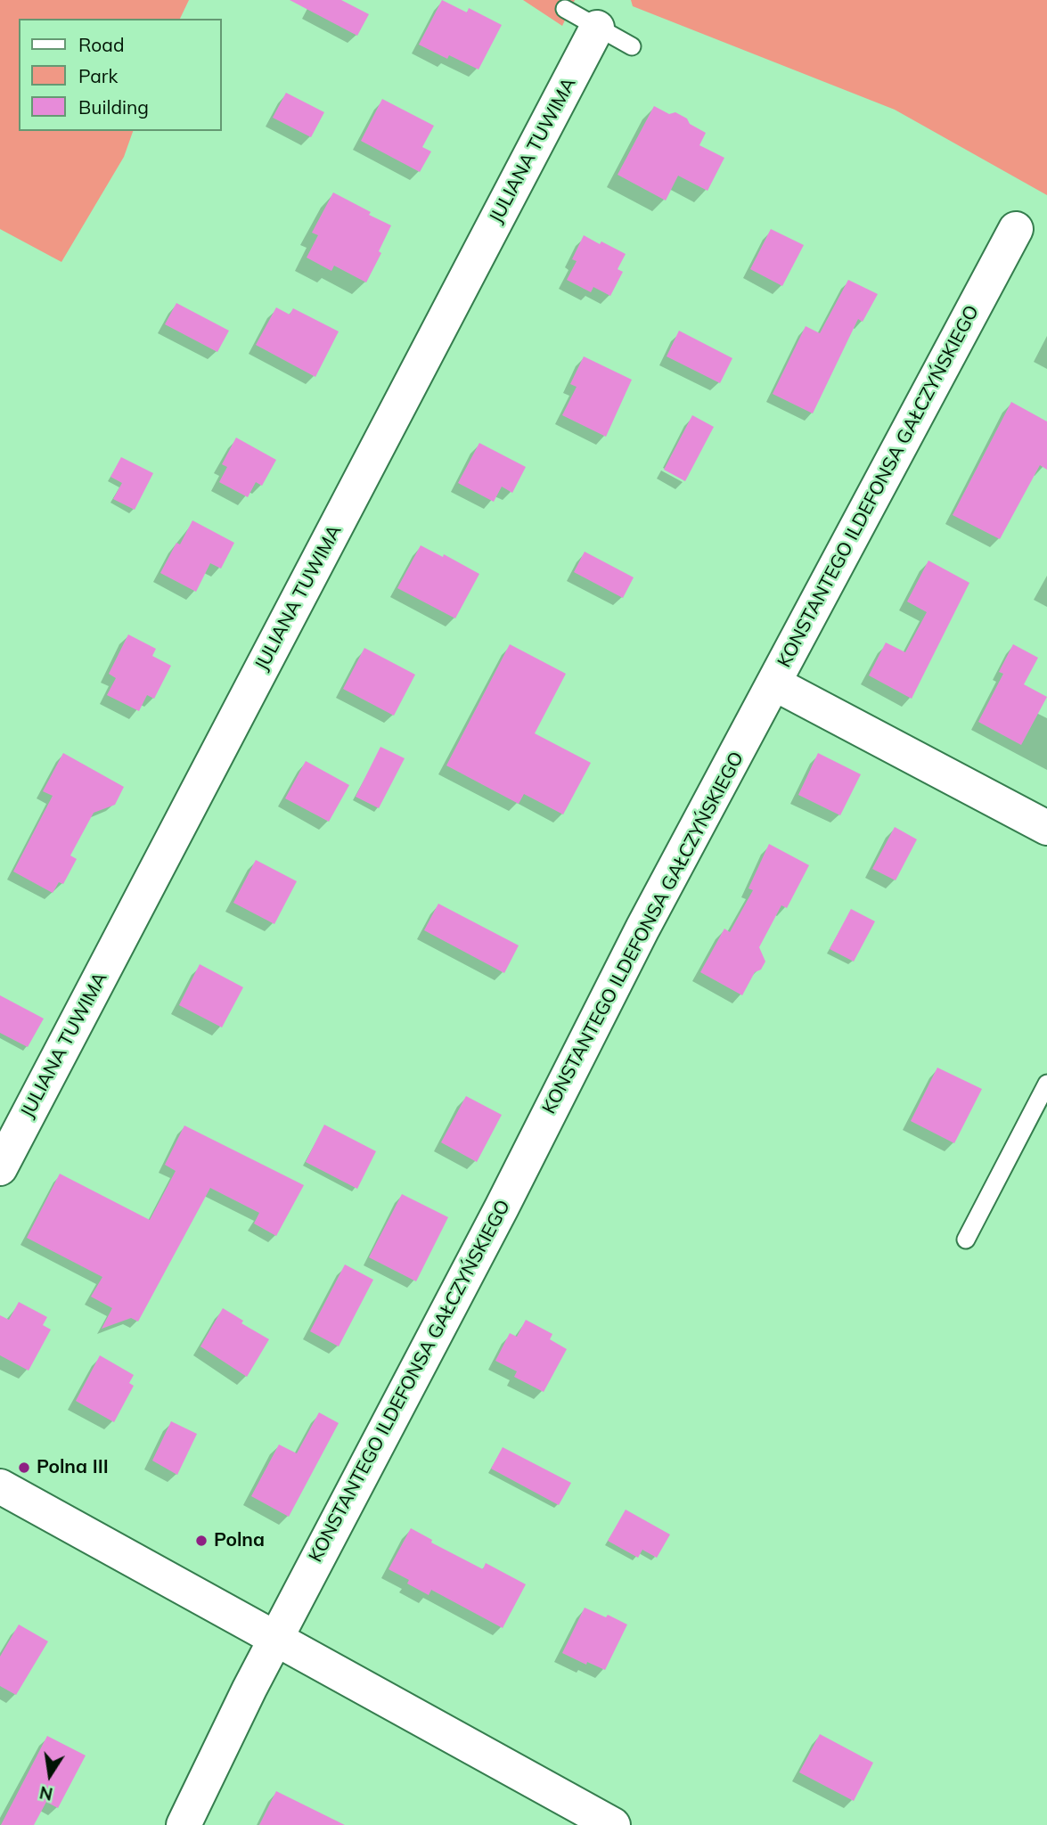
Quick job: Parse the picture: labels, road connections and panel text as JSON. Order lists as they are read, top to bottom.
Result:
{
  "streets": {
    "street": ["JULIANA TUWIMA", "KONSTANTEGO ILDEFONSA GAŁCZYŃSKIEGO"]
  },
  "places": ["Polna III", "Polna"],
  "legend": ["Road", "Park", "Building"],
  "north": "bottom"
}
